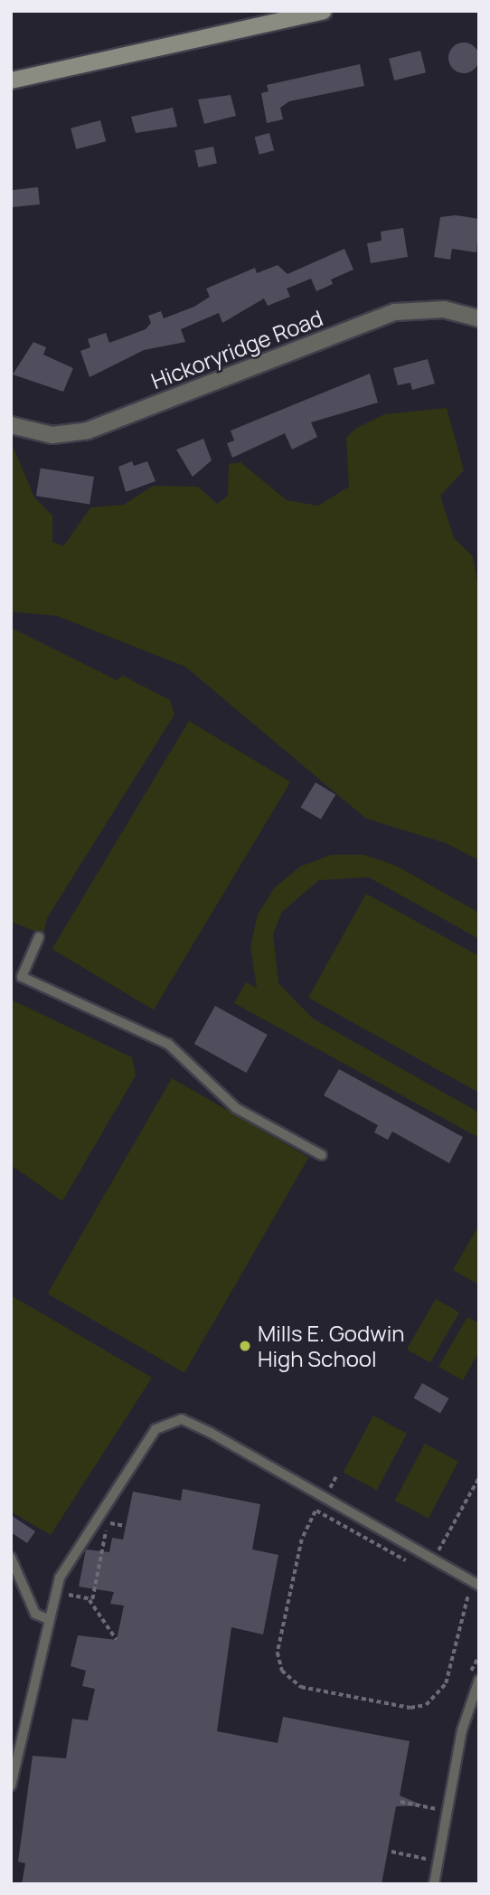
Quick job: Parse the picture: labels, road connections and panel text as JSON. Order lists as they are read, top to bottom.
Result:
{
  "streets": {
    "street": ["Hickoryridge Road"]
  },
  "places": ["Mills E. Godwin High School"]
}
